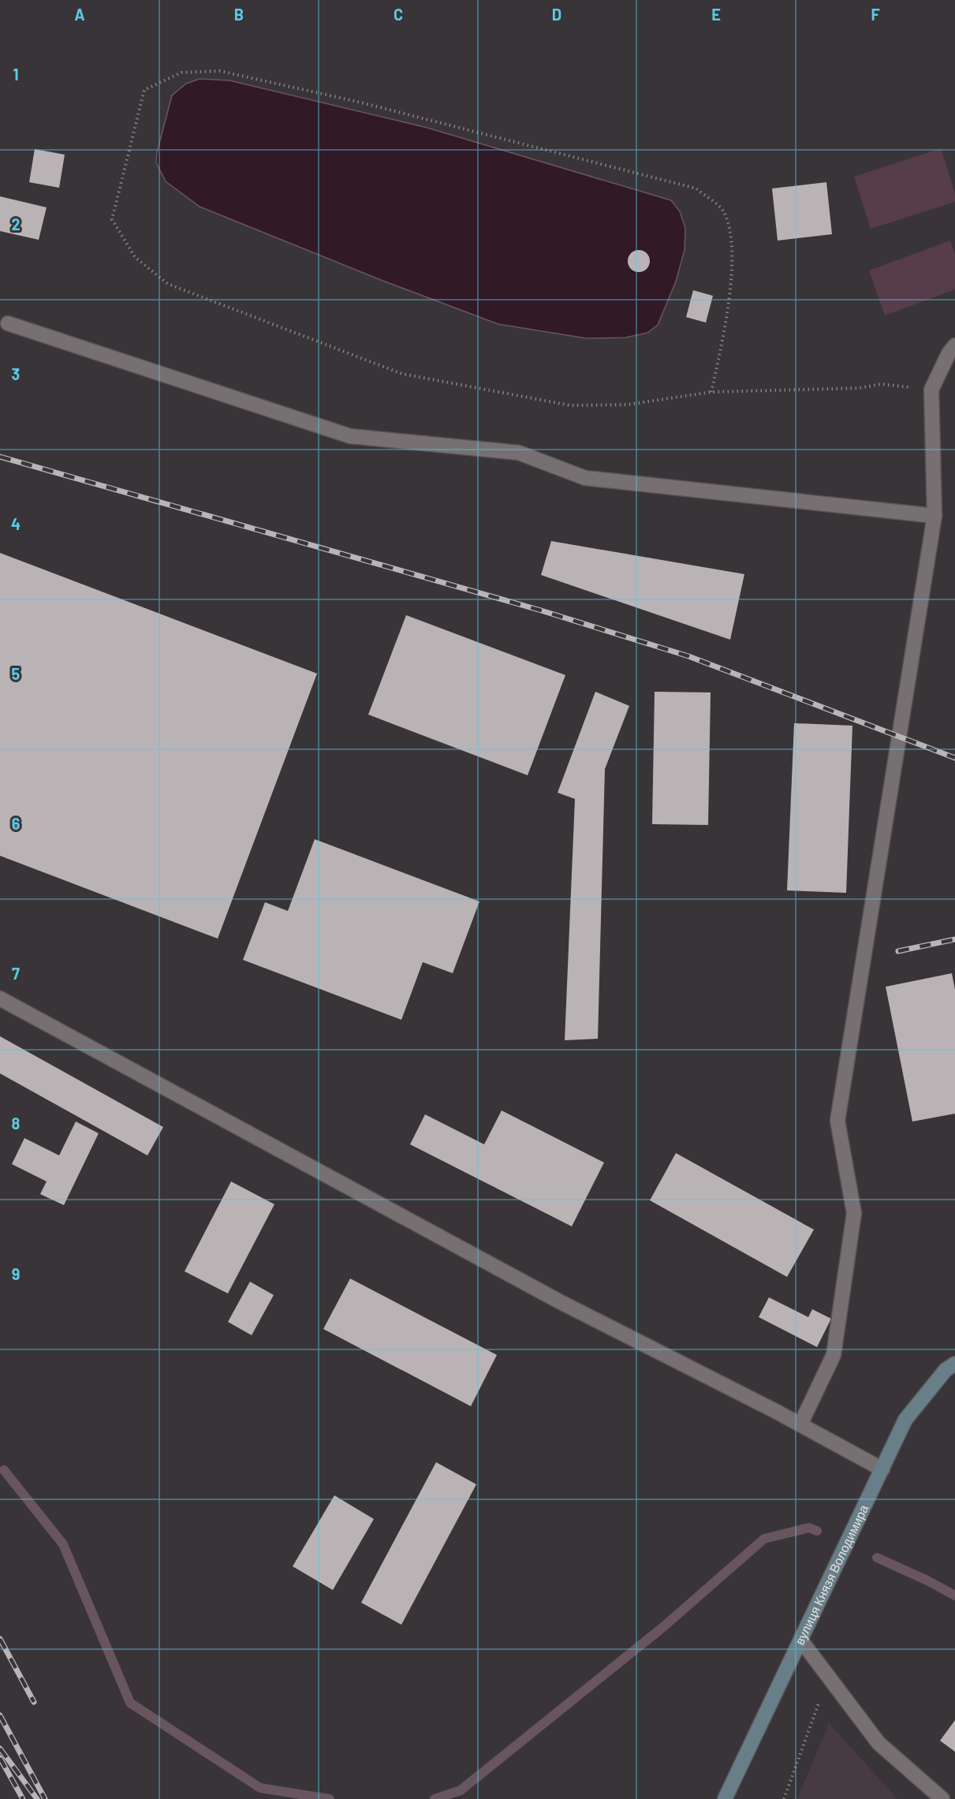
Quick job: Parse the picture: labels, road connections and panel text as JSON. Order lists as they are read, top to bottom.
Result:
{
  "streets": {
    "main road": ["вулиця Князя Володимира"]
  },
  "grid": {
    "columns": [
      "A",
      "B",
      "C",
      "D",
      "E",
      "F"
    ],
    "rows": [
      "1",
      "2",
      "3",
      "4",
      "5",
      "6",
      "7",
      "8",
      "9"
    ]
  }
}
